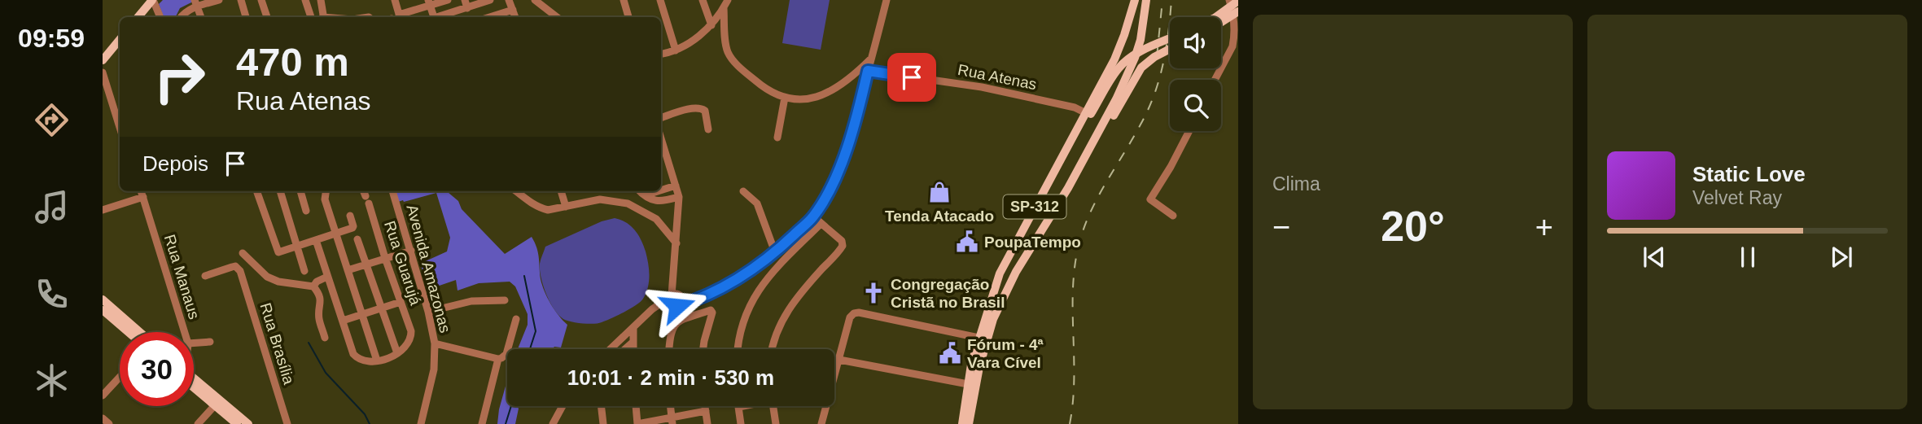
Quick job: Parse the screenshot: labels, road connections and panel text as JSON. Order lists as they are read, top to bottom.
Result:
{
  "streets": {
    "main road": ["SP-312"],
    "street": [
      "Rua Atenas",
      "Rua Guarujá",
      "Avenida Amazonas",
      "Rua Manaus",
      "Rua Brasília"
    ]
  },
  "crossings": [
    ["Rua Atenas", "SP-312"]
  ],
  "places": {
    "shop": ["Tenda Atacado"],
    "public building": ["PoupaTempo", "Fórum - 4ª Vara Cível"],
    "church": ["Congregação Cristã no Brasil"]
  },
  "page": {
    "tabs": "09:59",
    "tile": "Clima",
    "turn": ["470 m", "Rua Atenas"],
    "then": "Depois",
    "song": ["Static Love", "Velvet Ray"],
    "heat": ["−", "20°", "+"],
    "limit": "30",
    "trip": "10:01 · 2 min · 530 m"
  }
}
